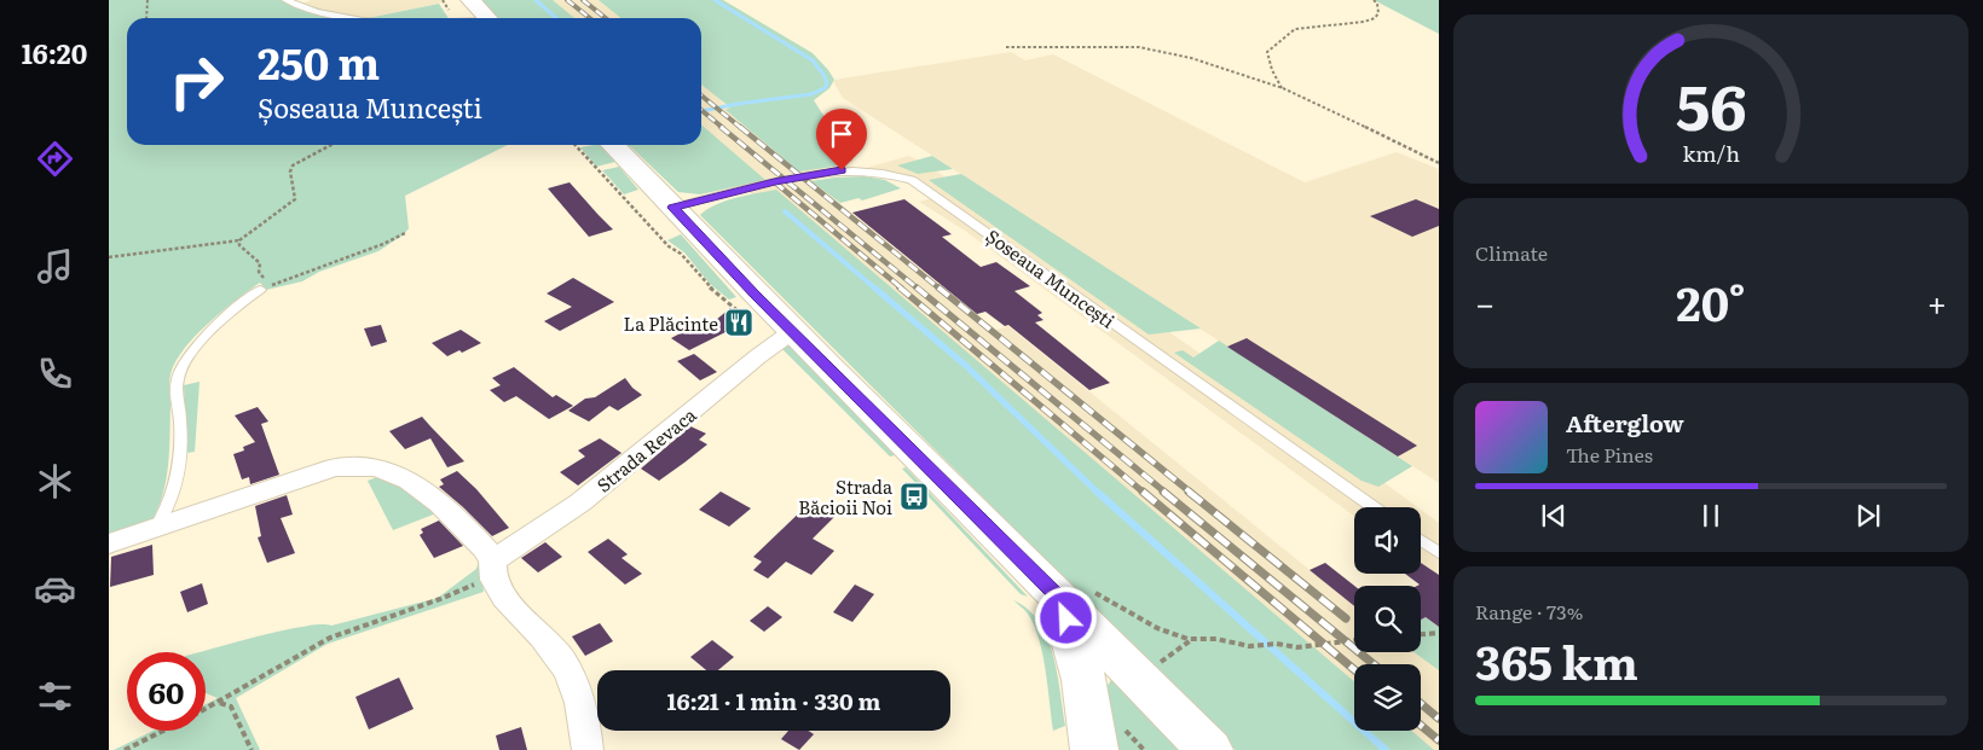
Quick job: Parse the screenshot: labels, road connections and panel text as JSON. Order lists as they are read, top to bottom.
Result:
{
  "streets": {
    "street": ["Strada Revaca"],
    "lane": ["Șoseaua Muncești"]
  },
  "places": {
    "restaurant": ["La Plăcinte"],
    "bus stop": ["Strada Băcioii Noi"]
  },
  "page": {
    "tabs": "16:20",
    "turn": ["250 m", "Șoseaua Muncești"],
    "tile": [
      "Climate",
      ["Range · 73%", "365 km"]
    ],
    "heat": ["−", "20°", "+"],
    "song": ["Afterglow", "The Pines"],
    "limit": "60",
    "trip": "16:21 · 1 min · 330 m",
    "gauge": ["56", "km/h"]
  }
}
